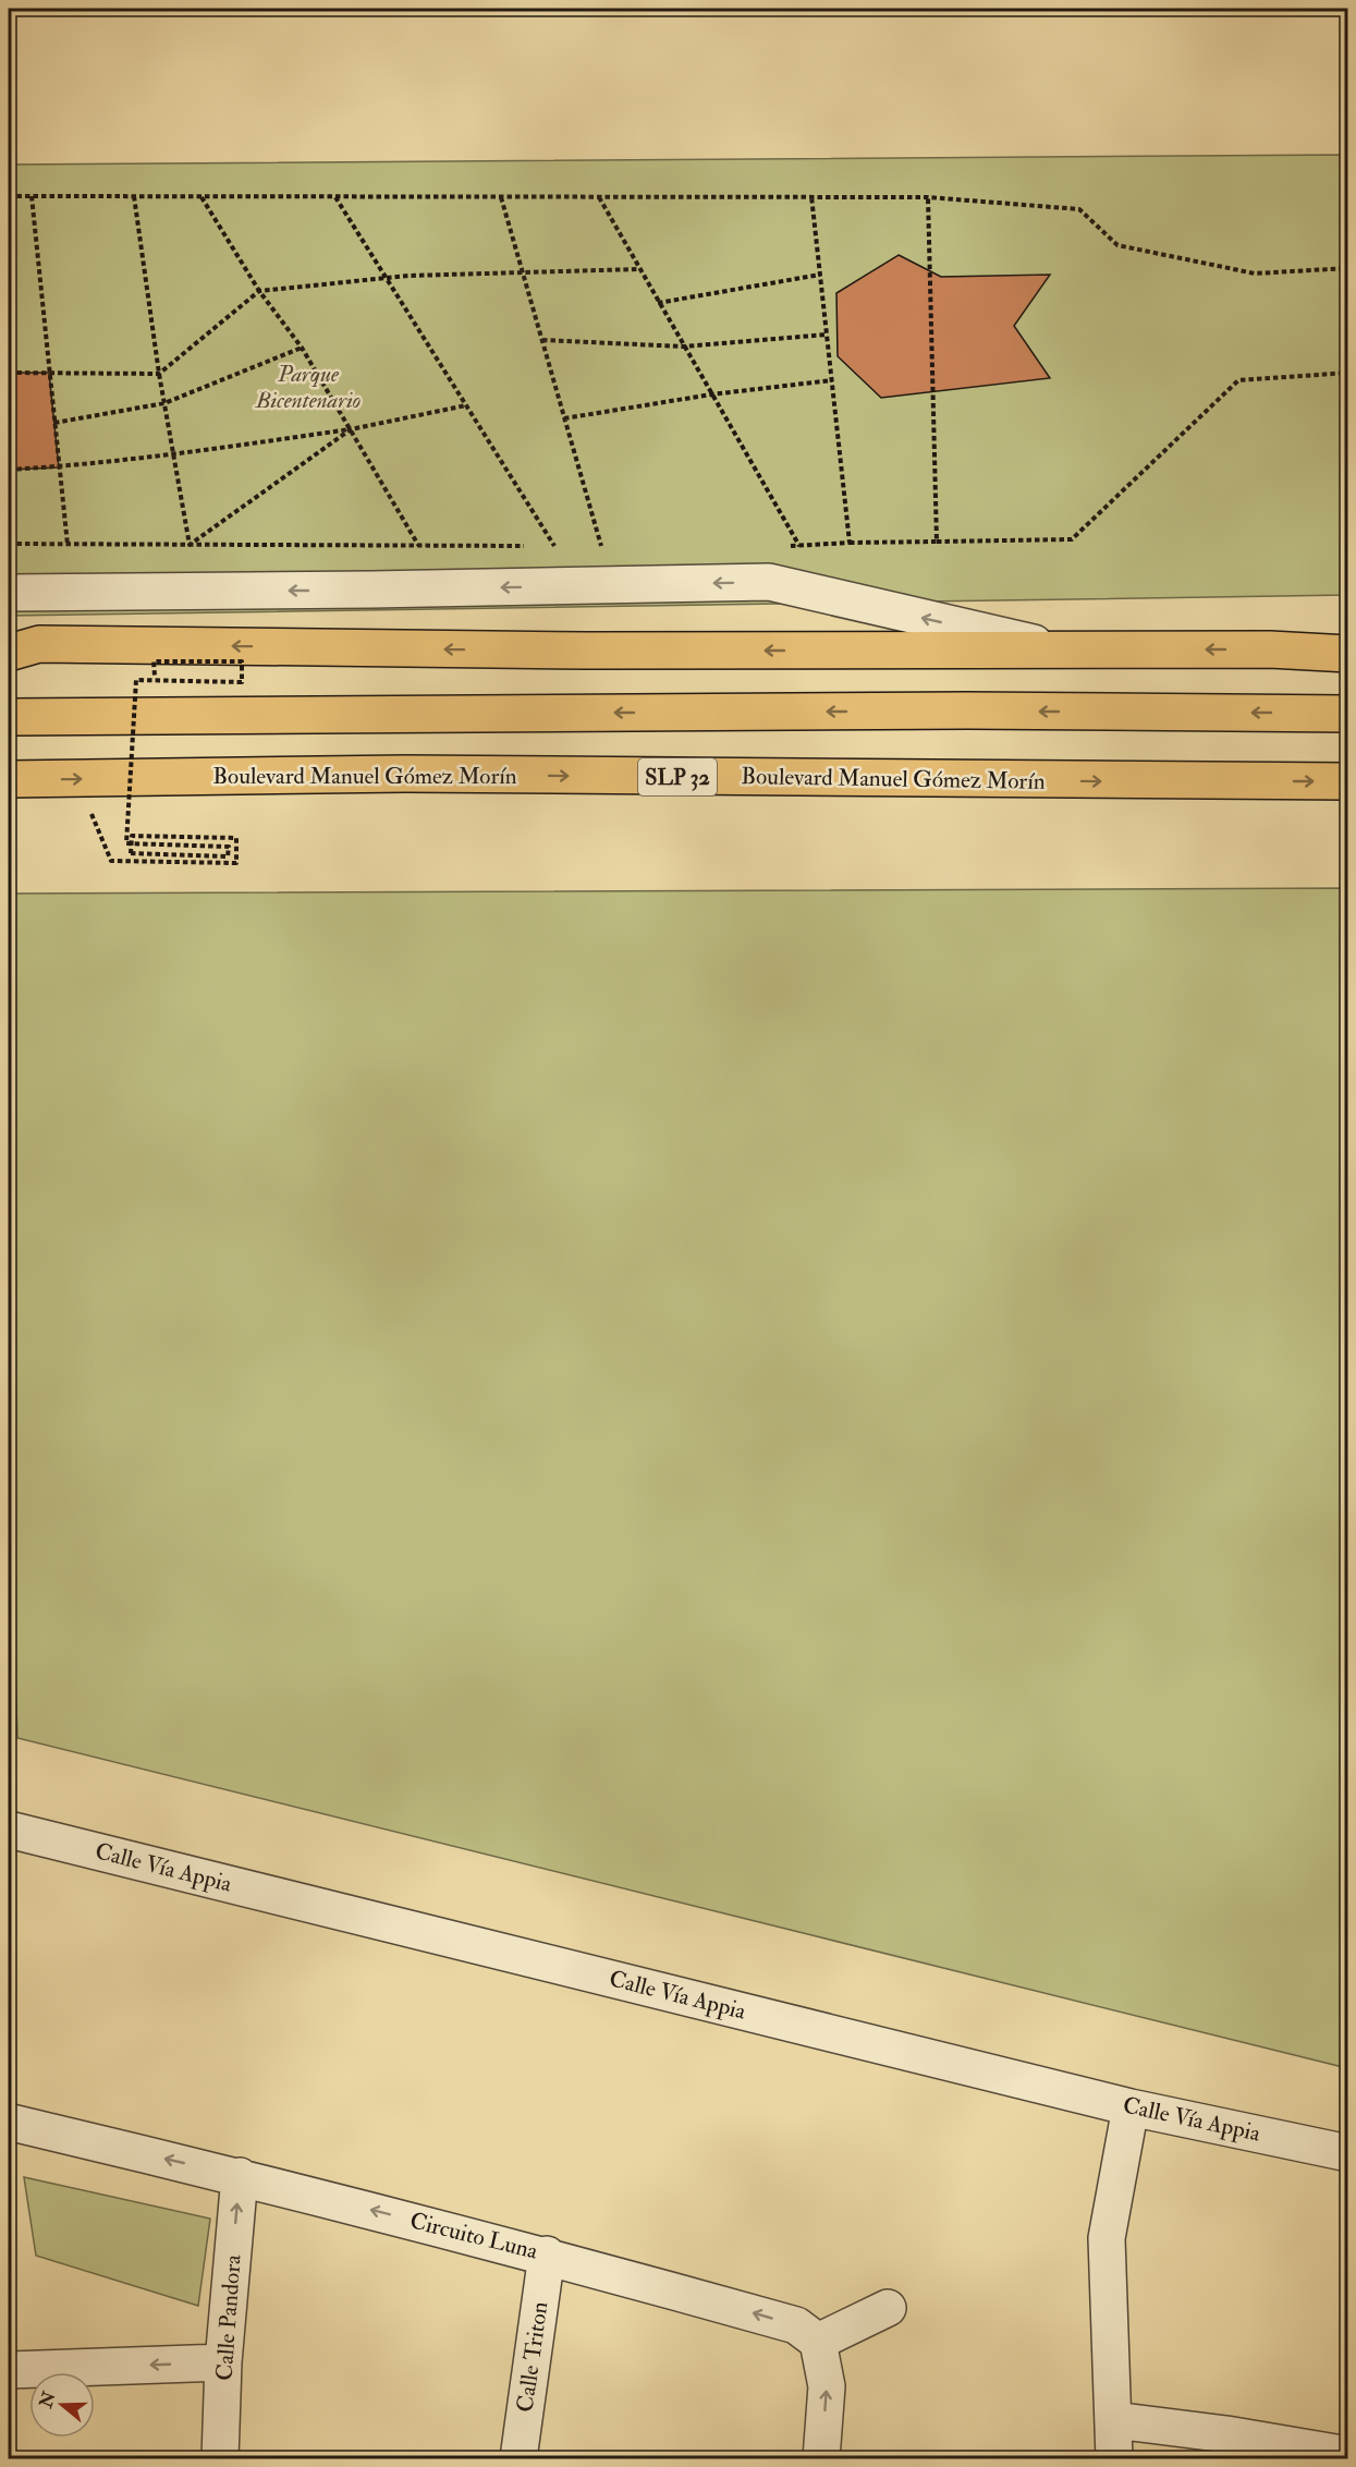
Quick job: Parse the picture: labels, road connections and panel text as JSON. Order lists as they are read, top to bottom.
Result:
{
  "streets": {
    "main road": ["Boulevard Manuel Gómez Morín", "SLP 32"],
    "street": [
      "Calle Vía Appia",
      "Circuito Luna",
      "Calle Pandora",
      "Calle Triton"
    ]
  },
  "crossings": [
    ["Circuito Luna", "Calle Pandora"],
    ["Circuito Luna", "Calle Triton"]
  ],
  "one_way": ["Circuito Luna", "Calle Pandora"],
  "parks": ["Parque Bicentenario"],
  "north": "left"
}
